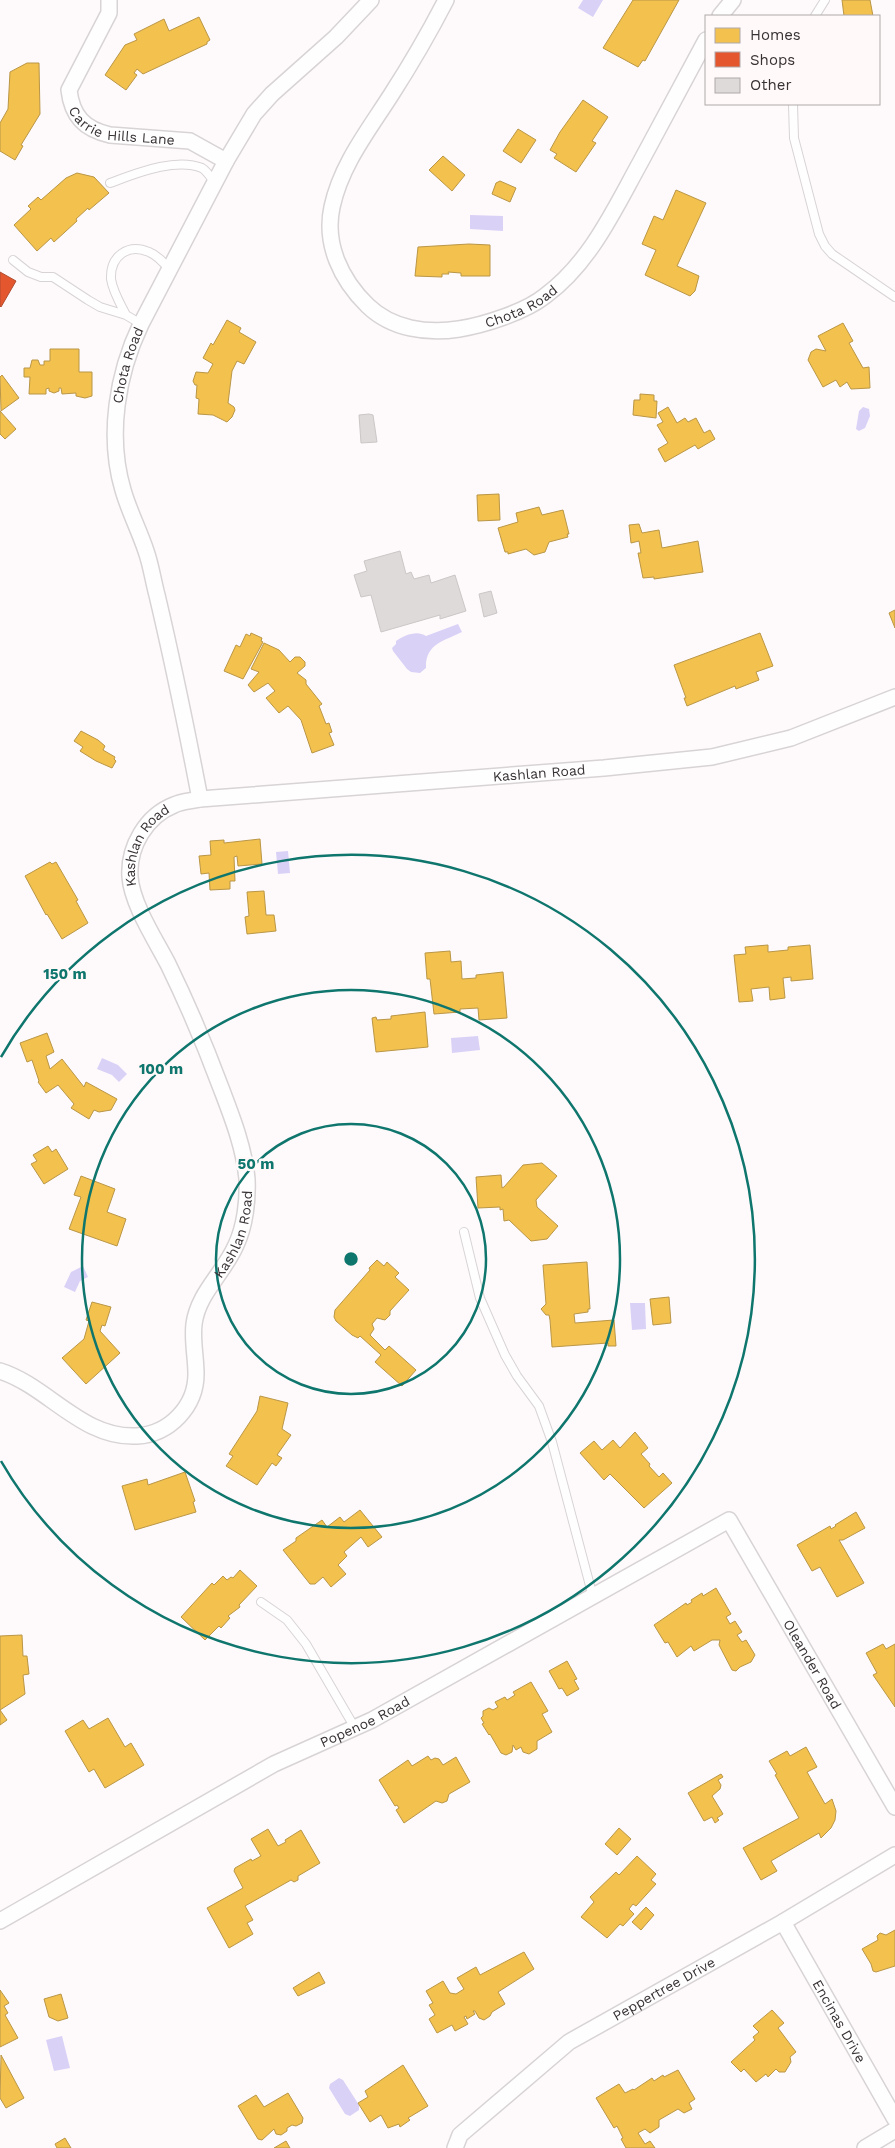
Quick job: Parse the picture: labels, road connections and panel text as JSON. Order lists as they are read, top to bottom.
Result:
{
  "streets": {
    "street": [
      "Carrie Hills Lane",
      "Chota Road",
      "Kashlan Road",
      "Oleander Road",
      "Popenoe Road",
      "Peppertree Drive",
      "Encinas Drive"
    ]
  },
  "crossings": [
    ["Carrie Hills Lane", "Chota Road"],
    ["Chota Road", "Kashlan Road"],
    ["Oleander Road", "Popenoe Road"],
    ["Peppertree Drive", "Encinas Drive"]
  ],
  "legend": ["Homes", "Shops", "Other"],
  "rings": ["150 m", "100 m", "50 m"]
}
